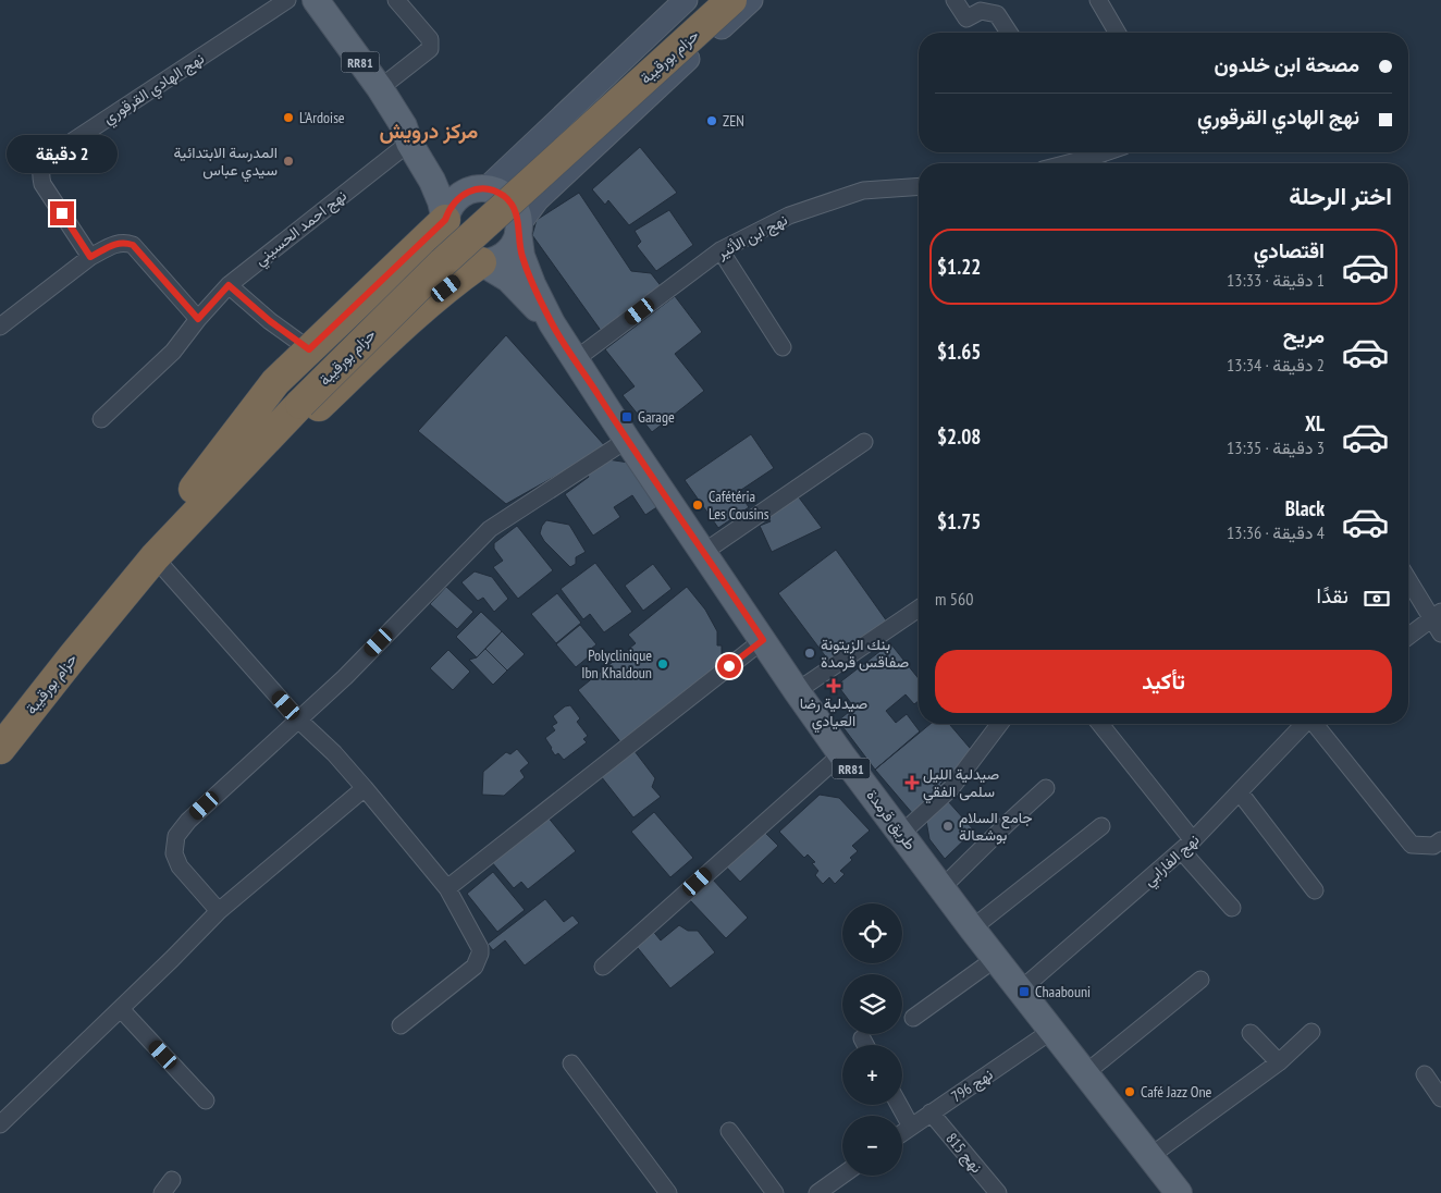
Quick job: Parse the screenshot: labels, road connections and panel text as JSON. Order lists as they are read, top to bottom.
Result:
{
  "streets": {
    "highway": ["حزام بورقيبة"],
    "main road": ["RR81", "طريق قرمدة"],
    "street": [
      "نهج الهادي القرقوري",
      "نهج احمد الحسيني",
      "نهج ابن الأثير",
      "نهج الفارابي",
      "نهج 796",
      "نهج 815"
    ]
  },
  "crossings": [
    ["حزام بورقيبة", "RR81"],
    ["حزام بورقيبة", "طريق قرمدة"],
    ["RR81", "نهج احمد الحسيني"],
    ["RR81", "طريق قرمدة"],
    ["نهج ابن الأثير", "طريق قرمدة"],
    ["طريق قرمدة", "نهج الفارابي"],
    ["طريق قرمدة", "نهج 796"],
    ["نهج 796", "نهج 815"]
  ],
  "districts": ["مركز درويش"],
  "places": {
    "other": [
      "L'Ardoise",
      "ZEN",
      "المدرسة الابتدائية سيدي عباس",
      "Cafétéria Les Cousins",
      "بنك الزيتونة صفاقس قرمدة",
      "Polyclinique Ibn Khaldoun",
      "جامع السلام بوشعالة",
      "Café Jazz One"
    ],
    "transit": ["Garage", "Chaabouni"],
    "health": ["صيدلية رضا العيادي", "صيدلية الليل سلمى الفقي"]
  },
  "page": {
    "banner": ["مصحة ابن خلدون", "نهج الهادي القرقوري"],
    "bubble": "2 دقيقة",
    "heading": "اختر الرحلة",
    "list": [
      {
        "name": "اقتصادي",
        "note": "1 دقيقة · 13:33",
        "value": "$1.22"
      },
      {
        "name": "مريح",
        "note": "2 دقيقة · 13:34",
        "value": "$1.65"
      },
      {
        "name": "XL",
        "note": "3 دقيقة · 13:35",
        "value": "$2.08"
      },
      {
        "name": "Black",
        "note": "4 دقيقة · 13:36",
        "value": "$1.75"
      }
    ],
    "pay": ["نقدًا", "560 m"],
    "buttons": "تأكيد",
    "map_buttons": ["+", "−"]
  }
}
